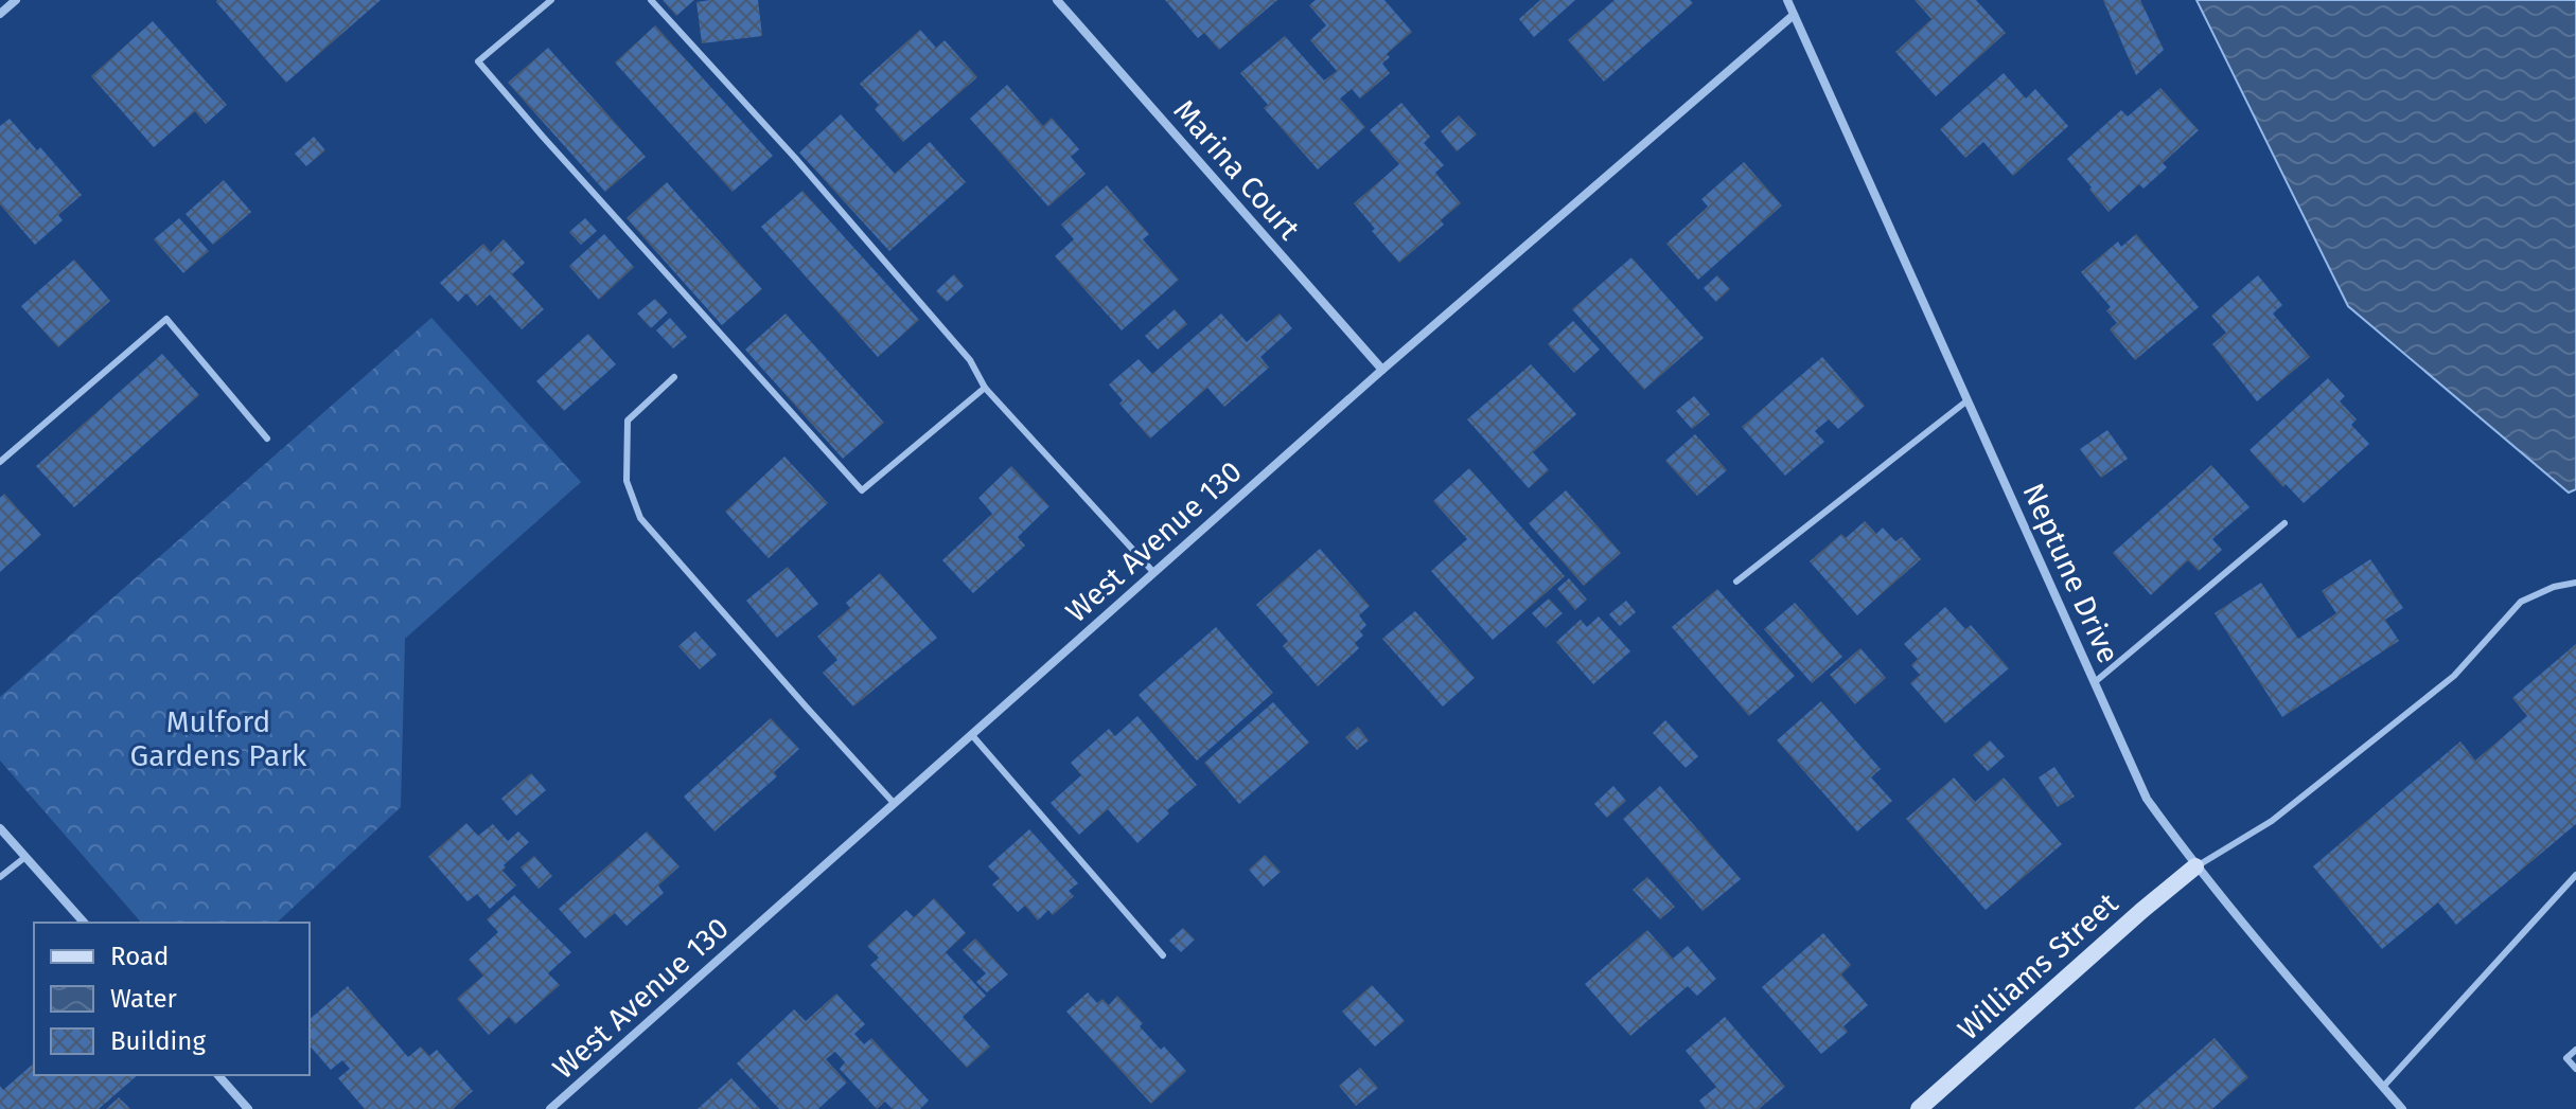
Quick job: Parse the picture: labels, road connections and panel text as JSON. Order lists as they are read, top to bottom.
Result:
{
  "streets": {
    "street": [
      "Marina Court",
      "West Avenue 130",
      "Neptune Drive",
      "Williams Street"
    ]
  },
  "crossings": [
    ["Marina Court", "West Avenue 130"],
    ["West Avenue 130", "Neptune Drive"],
    ["Neptune Drive", "Williams Street"]
  ],
  "parks": ["Mulford Gardens Park"],
  "legend": ["Road", "Water", "Building"]
}
